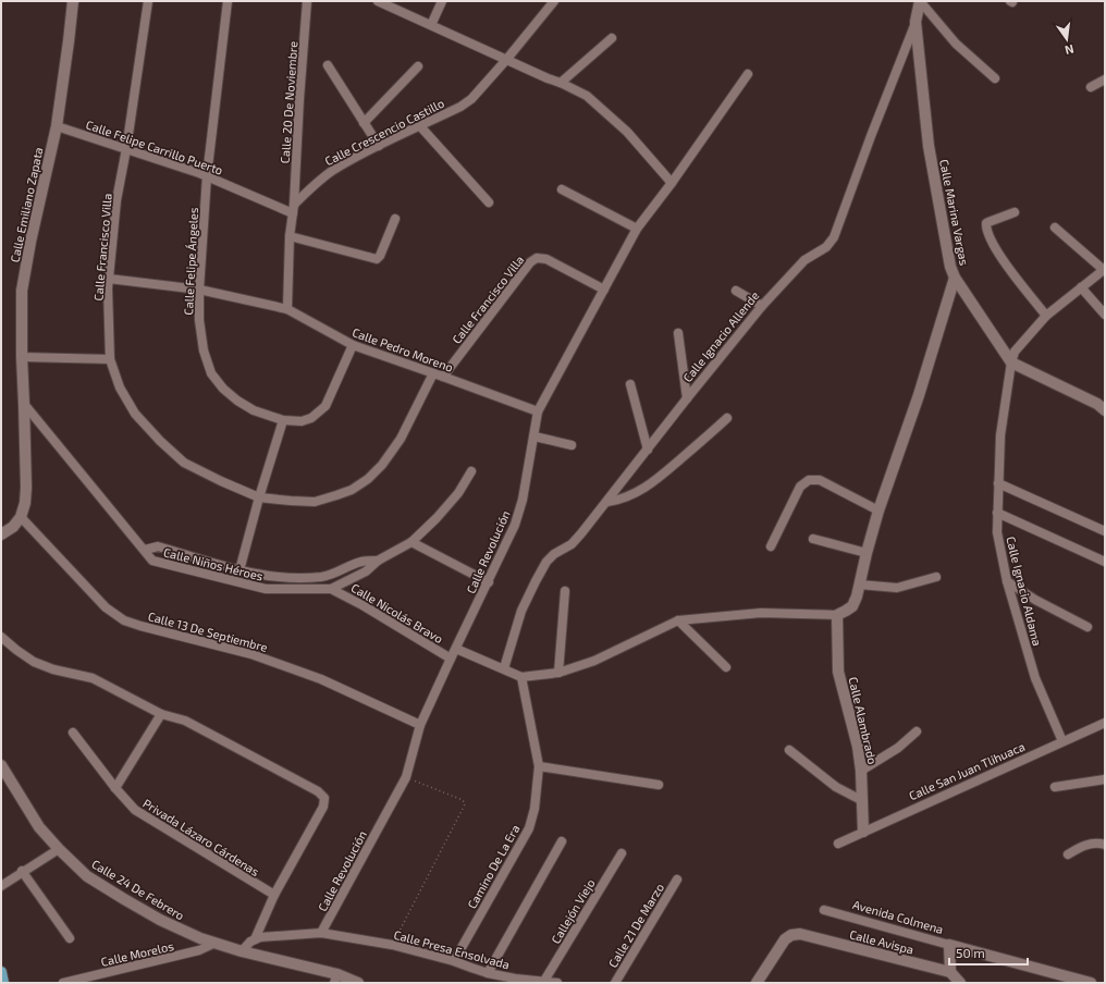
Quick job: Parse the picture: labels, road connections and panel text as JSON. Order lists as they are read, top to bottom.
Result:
{
  "streets": {
    "street": [
      "Calle 20 De Noviembre",
      "Calle Crescencio Castillo",
      "Calle Felipe Carrillo Puerto",
      "Calle Emiliano Zapata",
      "Calle Marina Vargas",
      "Calle Francisco Villa",
      "Calle Felipe Ángeles",
      "Calle Ignacio Allende",
      "Calle Pedro Moreno",
      "Calle Revolución",
      "Calle Niños Héroes",
      "Calle Ignacio Aldama",
      "Calle Nicolás Bravo",
      "Calle 13 De Septiembre",
      "Calle Alambrado",
      "Calle San Juan Tlihuaca",
      "Privada Lázaro Cárdenas",
      "Camino De La Era",
      "Calle 24 De Febrero",
      "Callejón Viejo",
      "Avenida Colmena",
      "Calle 21 De Marzo",
      "Calle Avispa",
      "Calle Presa Ensolvada",
      "Calle Morelos"
    ]
  },
  "crossings": [
    ["Calle 20 De Noviembre", "Calle Crescencio Castillo"],
    ["Calle 20 De Noviembre", "Calle Felipe Carrillo Puerto"],
    ["Calle Crescencio Castillo", "Calle Felipe Carrillo Puerto"],
    ["Calle Felipe Carrillo Puerto", "Calle Emiliano Zapata"],
    ["Calle Felipe Carrillo Puerto", "Calle Francisco Villa"],
    ["Calle Felipe Carrillo Puerto", "Calle Felipe Ángeles"],
    ["Calle Emiliano Zapata", "Calle Niños Héroes"],
    ["Calle Emiliano Zapata", "Calle 13 De Septiembre"],
    ["Calle Marina Vargas", "Calle Ignacio Allende"],
    ["Calle Marina Vargas", "Calle Ignacio Aldama"],
    ["Calle Francisco Villa", "Calle Pedro Moreno"],
    ["Calle Francisco Villa", "Calle Revolución"],
    ["Calle Felipe Ángeles", "Calle Pedro Moreno"],
    ["Calle Ignacio Allende", "Calle Nicolás Bravo"],
    ["Calle Pedro Moreno", "Calle Revolución"],
    ["Calle Revolución", "Calle Nicolás Bravo"],
    ["Calle Revolución", "Calle 13 De Septiembre"],
    ["Calle Revolución", "Calle Presa Ensolvada"],
    ["Calle Niños Héroes", "Calle Nicolás Bravo"],
    ["Calle Ignacio Aldama", "Calle San Juan Tlihuaca"],
    ["Calle Nicolás Bravo", "Camino De La Era"],
    ["Calle Alambrado", "Calle San Juan Tlihuaca"],
    ["Camino De La Era", "Calle Presa Ensolvada"],
    ["Calle 24 De Febrero", "Calle Morelos"],
    ["Callejón Viejo", "Calle Presa Ensolvada"]
  ],
  "scale_bar": "50 m",
  "north": "bottom"
}
